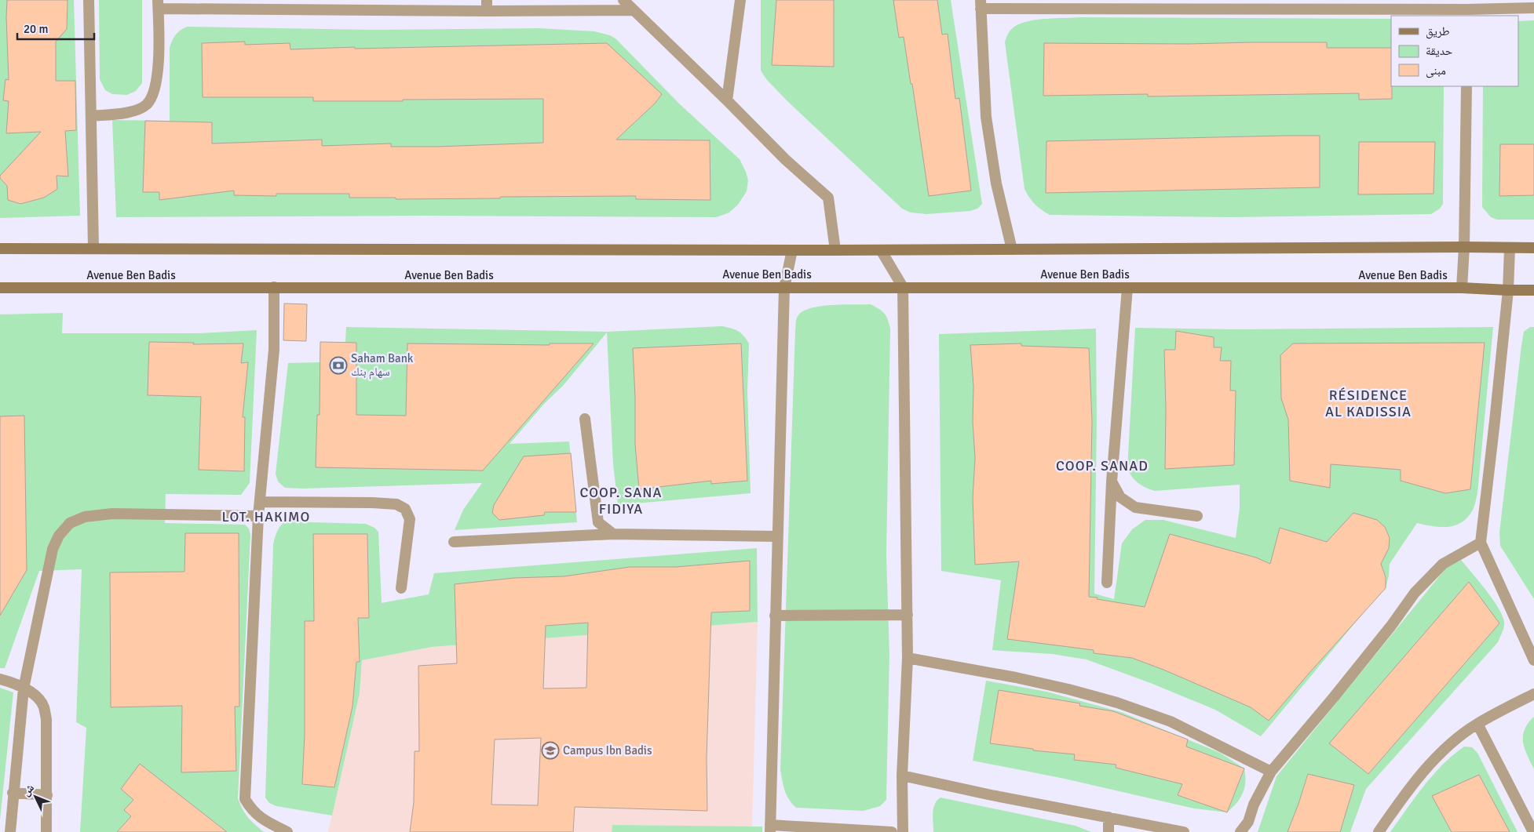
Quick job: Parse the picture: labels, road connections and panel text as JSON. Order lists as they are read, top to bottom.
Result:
{
  "streets": {
    "main road": ["Avenue Ben Badis"]
  },
  "districts": [
    "RÉSIDENCE AL KADISSIA",
    "COOP. SANAD",
    "COOP. SANA FIDIYA",
    "LOT. HAKIMO"
  ],
  "places": {
    "bank": ["Saham Bank سهام بنك"],
    "school or university": ["Campus Ibn Badis"]
  },
  "legend": ["طريق", "حديقة", "مبنى"],
  "scale_bar": "20 m",
  "north": "top left"
}
